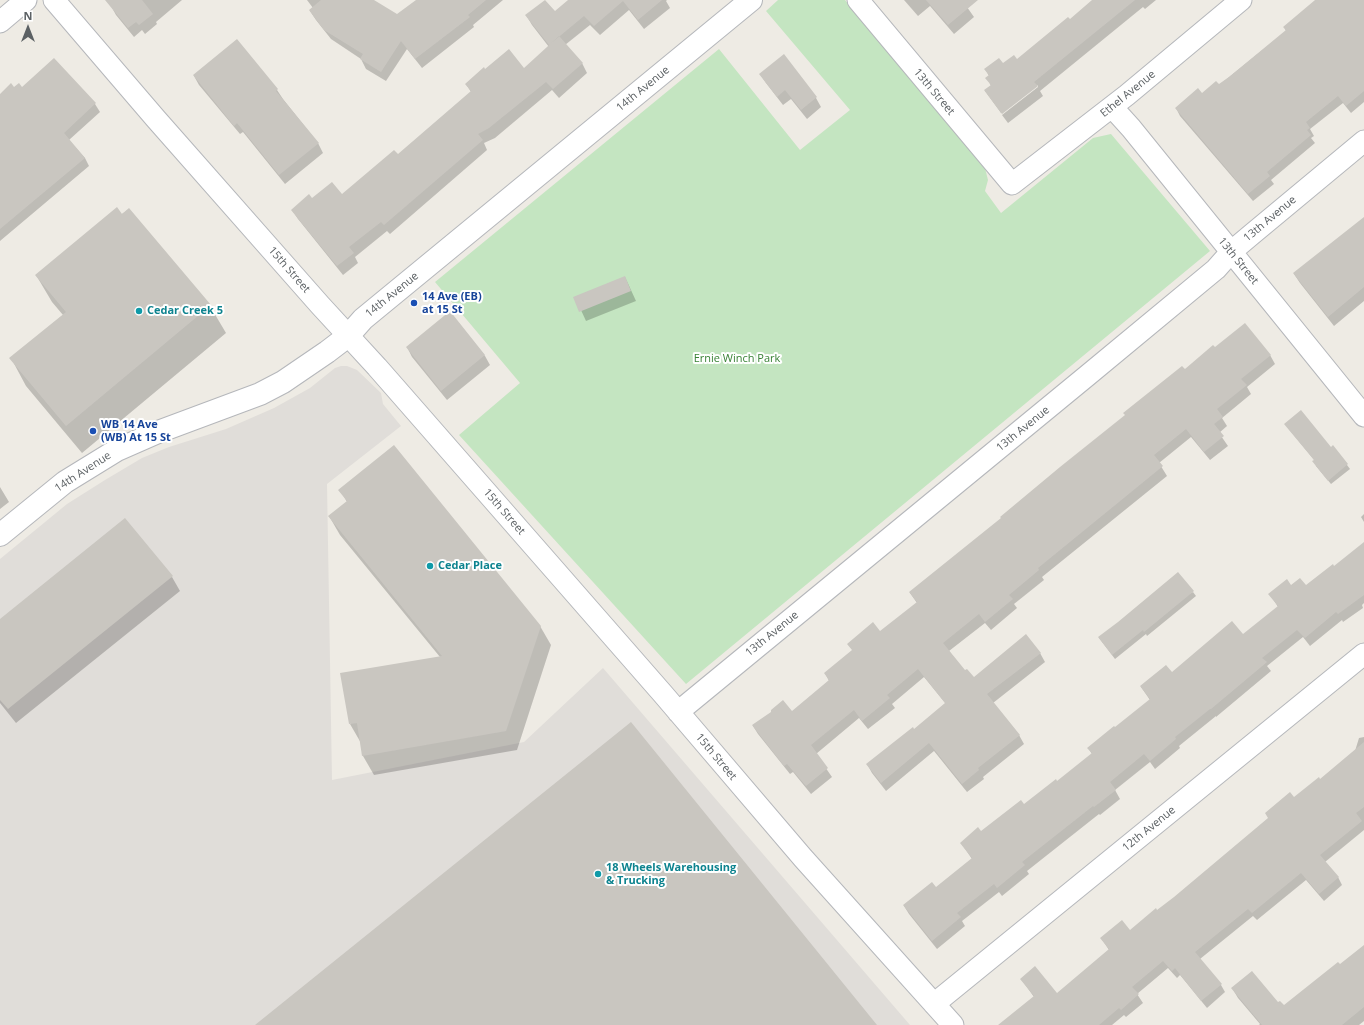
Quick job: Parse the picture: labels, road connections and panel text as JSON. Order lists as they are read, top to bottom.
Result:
{
  "streets": {
    "street": [
      "14th Avenue",
      "13th Street",
      "Ethel Avenue",
      "13th Avenue",
      "15th Street",
      "12th Avenue"
    ]
  },
  "crossings": [
    ["14th Avenue", "15th Street"],
    ["13th Street", "Ethel Avenue"],
    ["13th Street", "13th Avenue"],
    ["13th Avenue", "15th Street"],
    ["15th Street", "12th Avenue"]
  ],
  "parks": ["Ernie Winch Park"],
  "places": [
    "14 Ave (EB) at 15 St",
    "Cedar Creek 5",
    "WB 14 Ave (WB) At 15 St",
    "Cedar Place",
    "18 Wheels Warehousing & Trucking"
  ],
  "north": "top"
}
